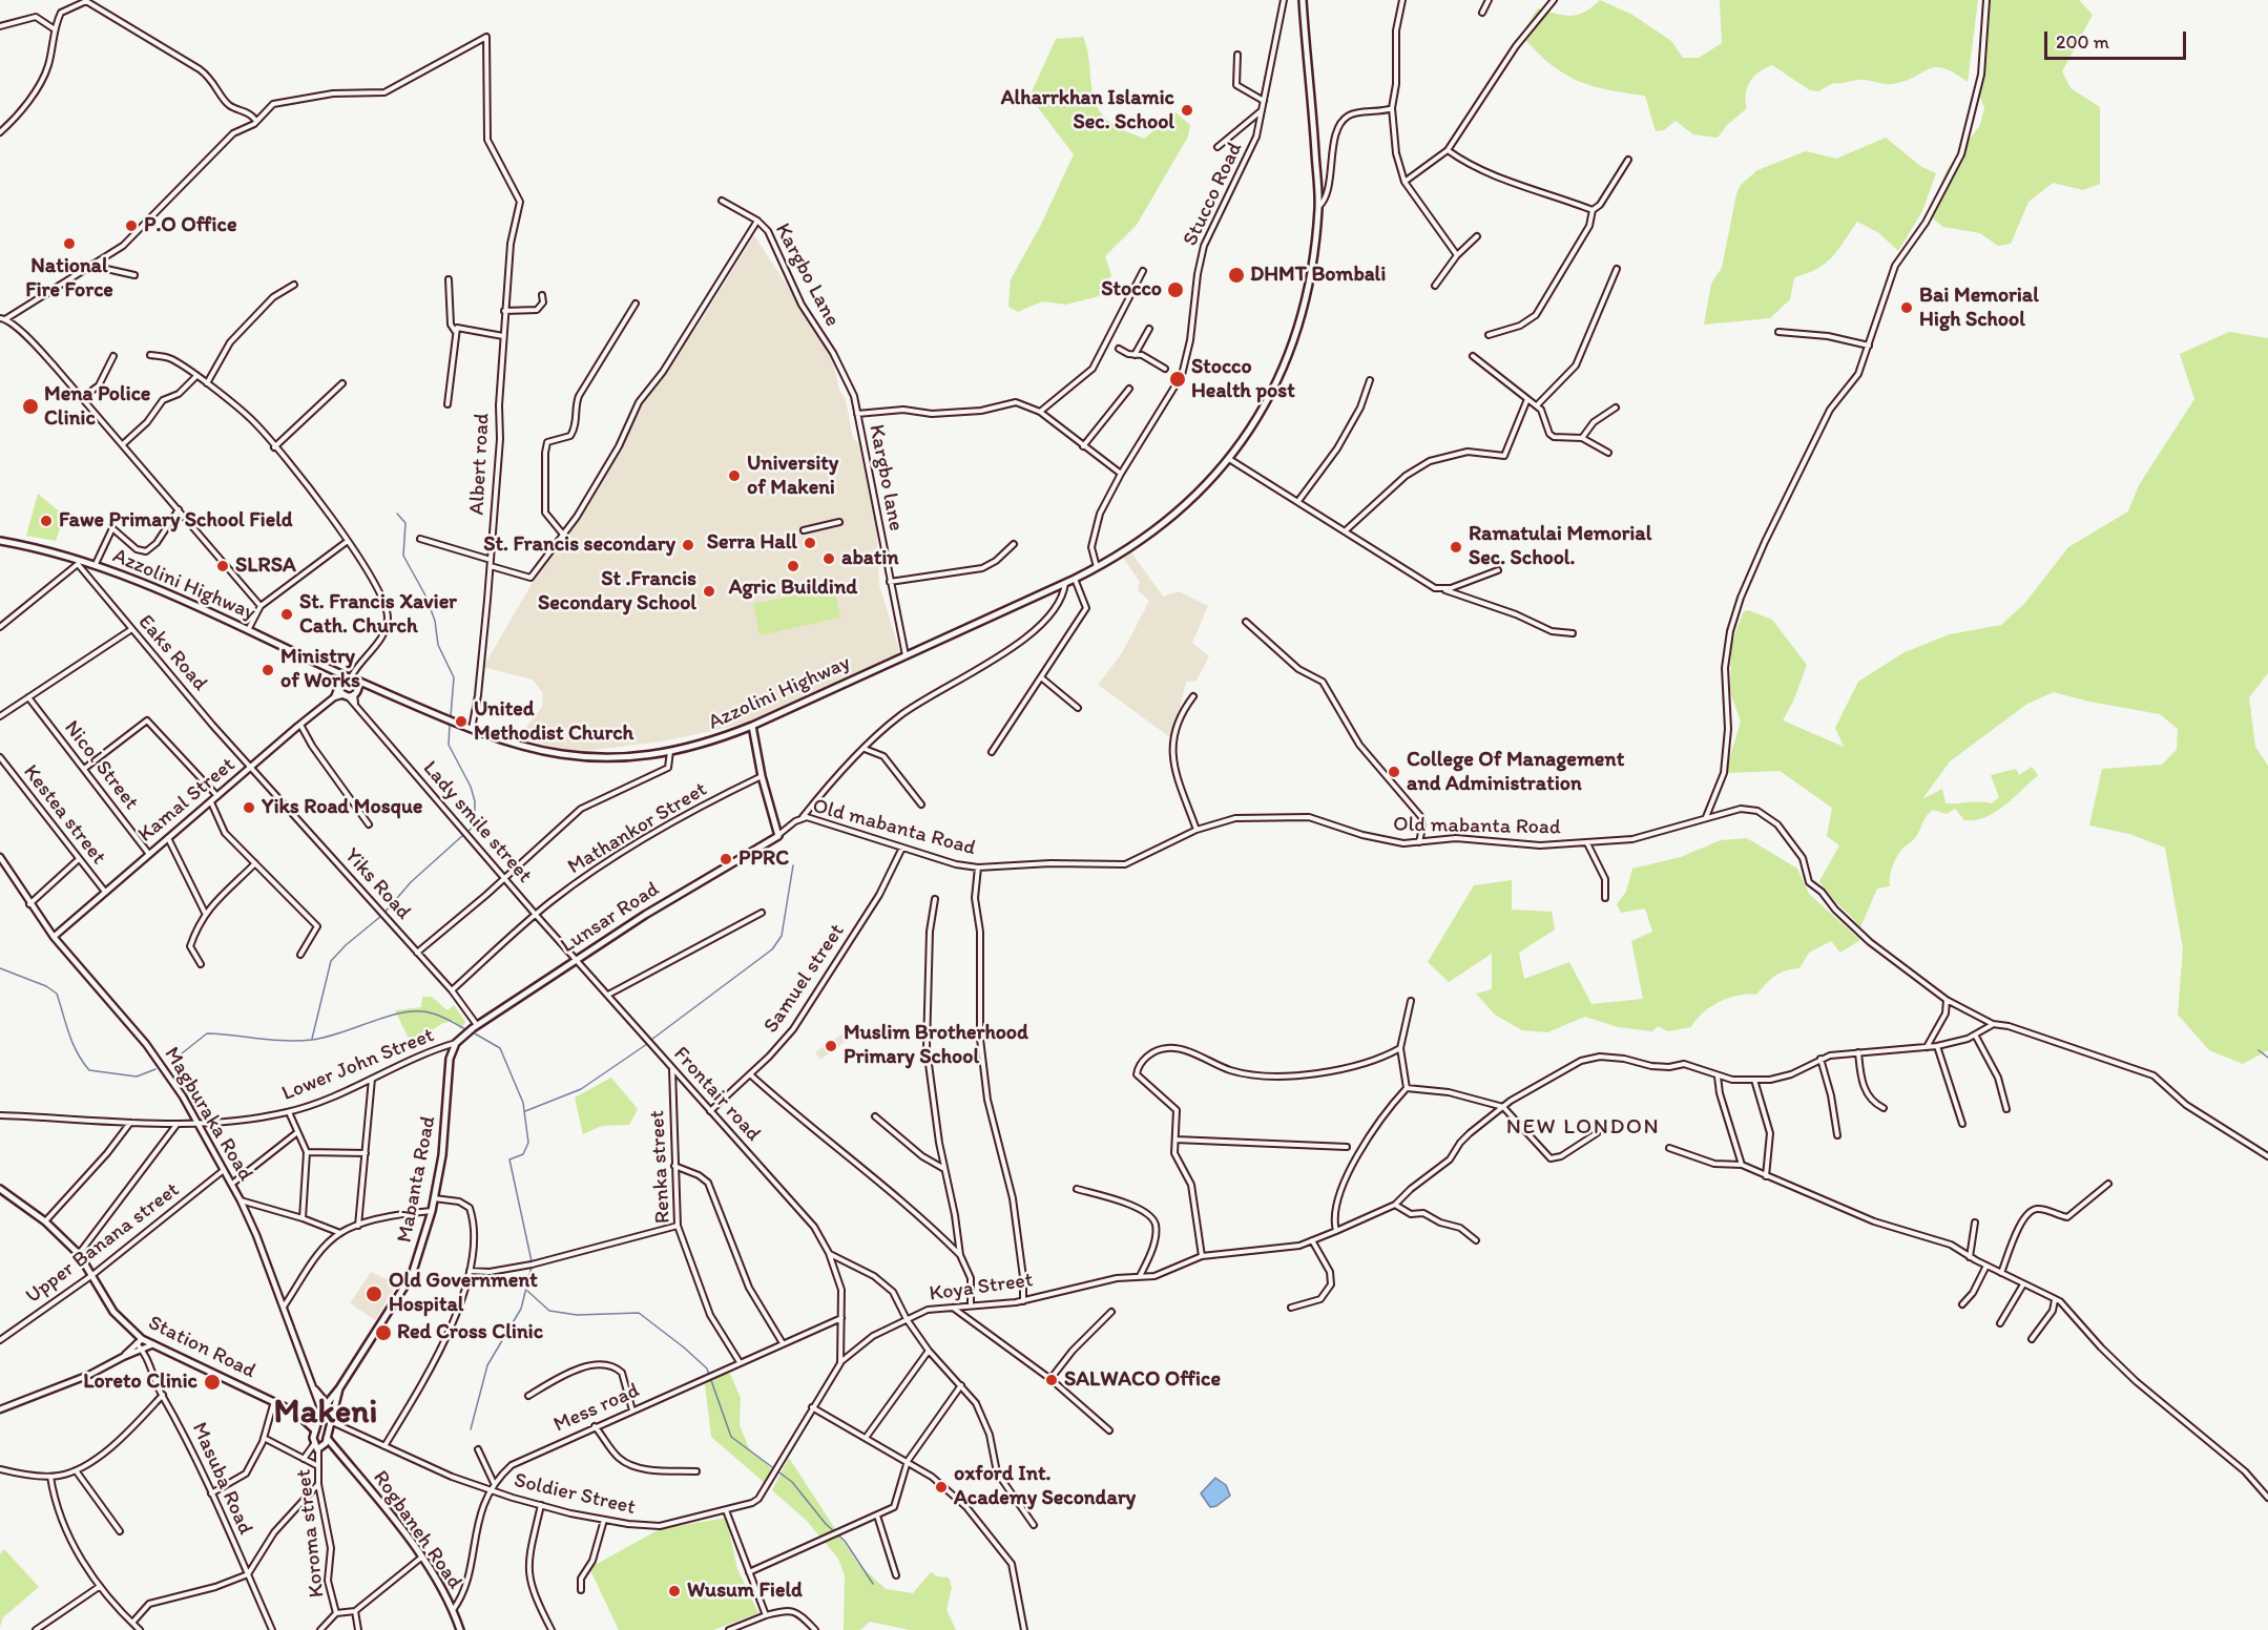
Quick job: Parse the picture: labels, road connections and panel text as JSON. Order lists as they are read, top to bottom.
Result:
{
  "streets": {
    "main road": [
      "Azzolini Highway",
      "Lunsar Road",
      "Mabanta Road",
      "Station Road",
      "Rogbaneh Road"
    ],
    "street": [
      "Stucco Road",
      "Kargbo Lane",
      "Albert road",
      "Kargbo lane",
      "Eaks Road",
      "Nicol Street",
      "Kamal Street",
      "Kestea street",
      "Lady smile street",
      "Old mabanta Road",
      "Mathankor Street",
      "Yiks Road",
      "Samuel street",
      "Lower John Street",
      "Frontair road",
      "Magburaka Road",
      "Renka street",
      "Upper Banana street",
      "Koya Street",
      "Mess road",
      "Masuba Road",
      "Soldier Street",
      "Koroma street"
    ]
  },
  "crossings": [
    ["Stucco Road", "Azzolini Highway"],
    ["Kargbo Lane", "Kargbo lane"],
    ["Albert road", "Azzolini Highway"],
    ["Kargbo lane", "Azzolini Highway"],
    ["Eaks Road", "Kamal Street"],
    ["Eaks Road", "Yiks Road"],
    ["Nicol Street", "Kamal Street"],
    ["Kamal Street", "Kestea street"],
    ["Kamal Street", "Lady smile street"],
    ["Kamal Street", "Yiks Road"],
    ["Kamal Street", "Magburaka Road"],
    ["Lady smile street", "Mathankor Street"],
    ["Lady smile street", "Lunsar Road"],
    ["Lady smile street", "Frontair road"],
    ["Old mabanta Road", "Lunsar Road"],
    ["Old mabanta Road", "Samuel street"],
    ["Old mabanta Road", "Koya Street"],
    ["Yiks Road", "Lunsar Road"],
    ["Lunsar Road", "Lower John Street"],
    ["Lunsar Road", "Frontair road"],
    ["Lunsar Road", "Mabanta Road"],
    ["Samuel street", "Frontair road"],
    ["Lower John Street", "Magburaka Road"],
    ["Lower John Street", "Mabanta Road"],
    ["Frontair road", "Renka street"],
    ["Magburaka Road", "Upper Banana street"],
    ["Magburaka Road", "Station Road"],
    ["Renka street", "Mess road"],
    ["Upper Banana street", "Station Road"],
    ["Koya Street", "Soldier Street"],
    ["Station Road", "Masuba Road"],
    ["Mess road", "Soldier Street"],
    ["Mess road", "Rogbaneh Road"]
  ],
  "districts": ["NEW LONDON", "Makeni"],
  "places": [
    "Alharrkhan Islamic Sec. School",
    "P.O Office",
    "National Fire Force",
    "DHMT Bombali",
    "Stocco",
    "Bai Memorial High School",
    "Stocco Health post",
    "Mena Police Clinic",
    "University of Makeni",
    "Fawe Primary School Field",
    "Serra Hall",
    "St. Francis secondary",
    "Ramatulai Memorial Sec. School.",
    "abatin",
    "SLRSA",
    "Agric Buildind",
    "St .Francis Secondary School",
    "St. Francis Xavier Cath. Church",
    "Ministry of Works",
    "United Methodist Church",
    "College Of Management and Administration",
    "Yiks Road Mosque",
    "PPRC",
    "Muslim Brotherhood Primary School",
    "Old Government Hospital",
    "Red Cross Clinic",
    "SALWACO Office",
    "Loreto Clinic",
    "oxford Int. Academy Secondary",
    "Wusum Field"
  ],
  "scale_bar": "200 m"
}
